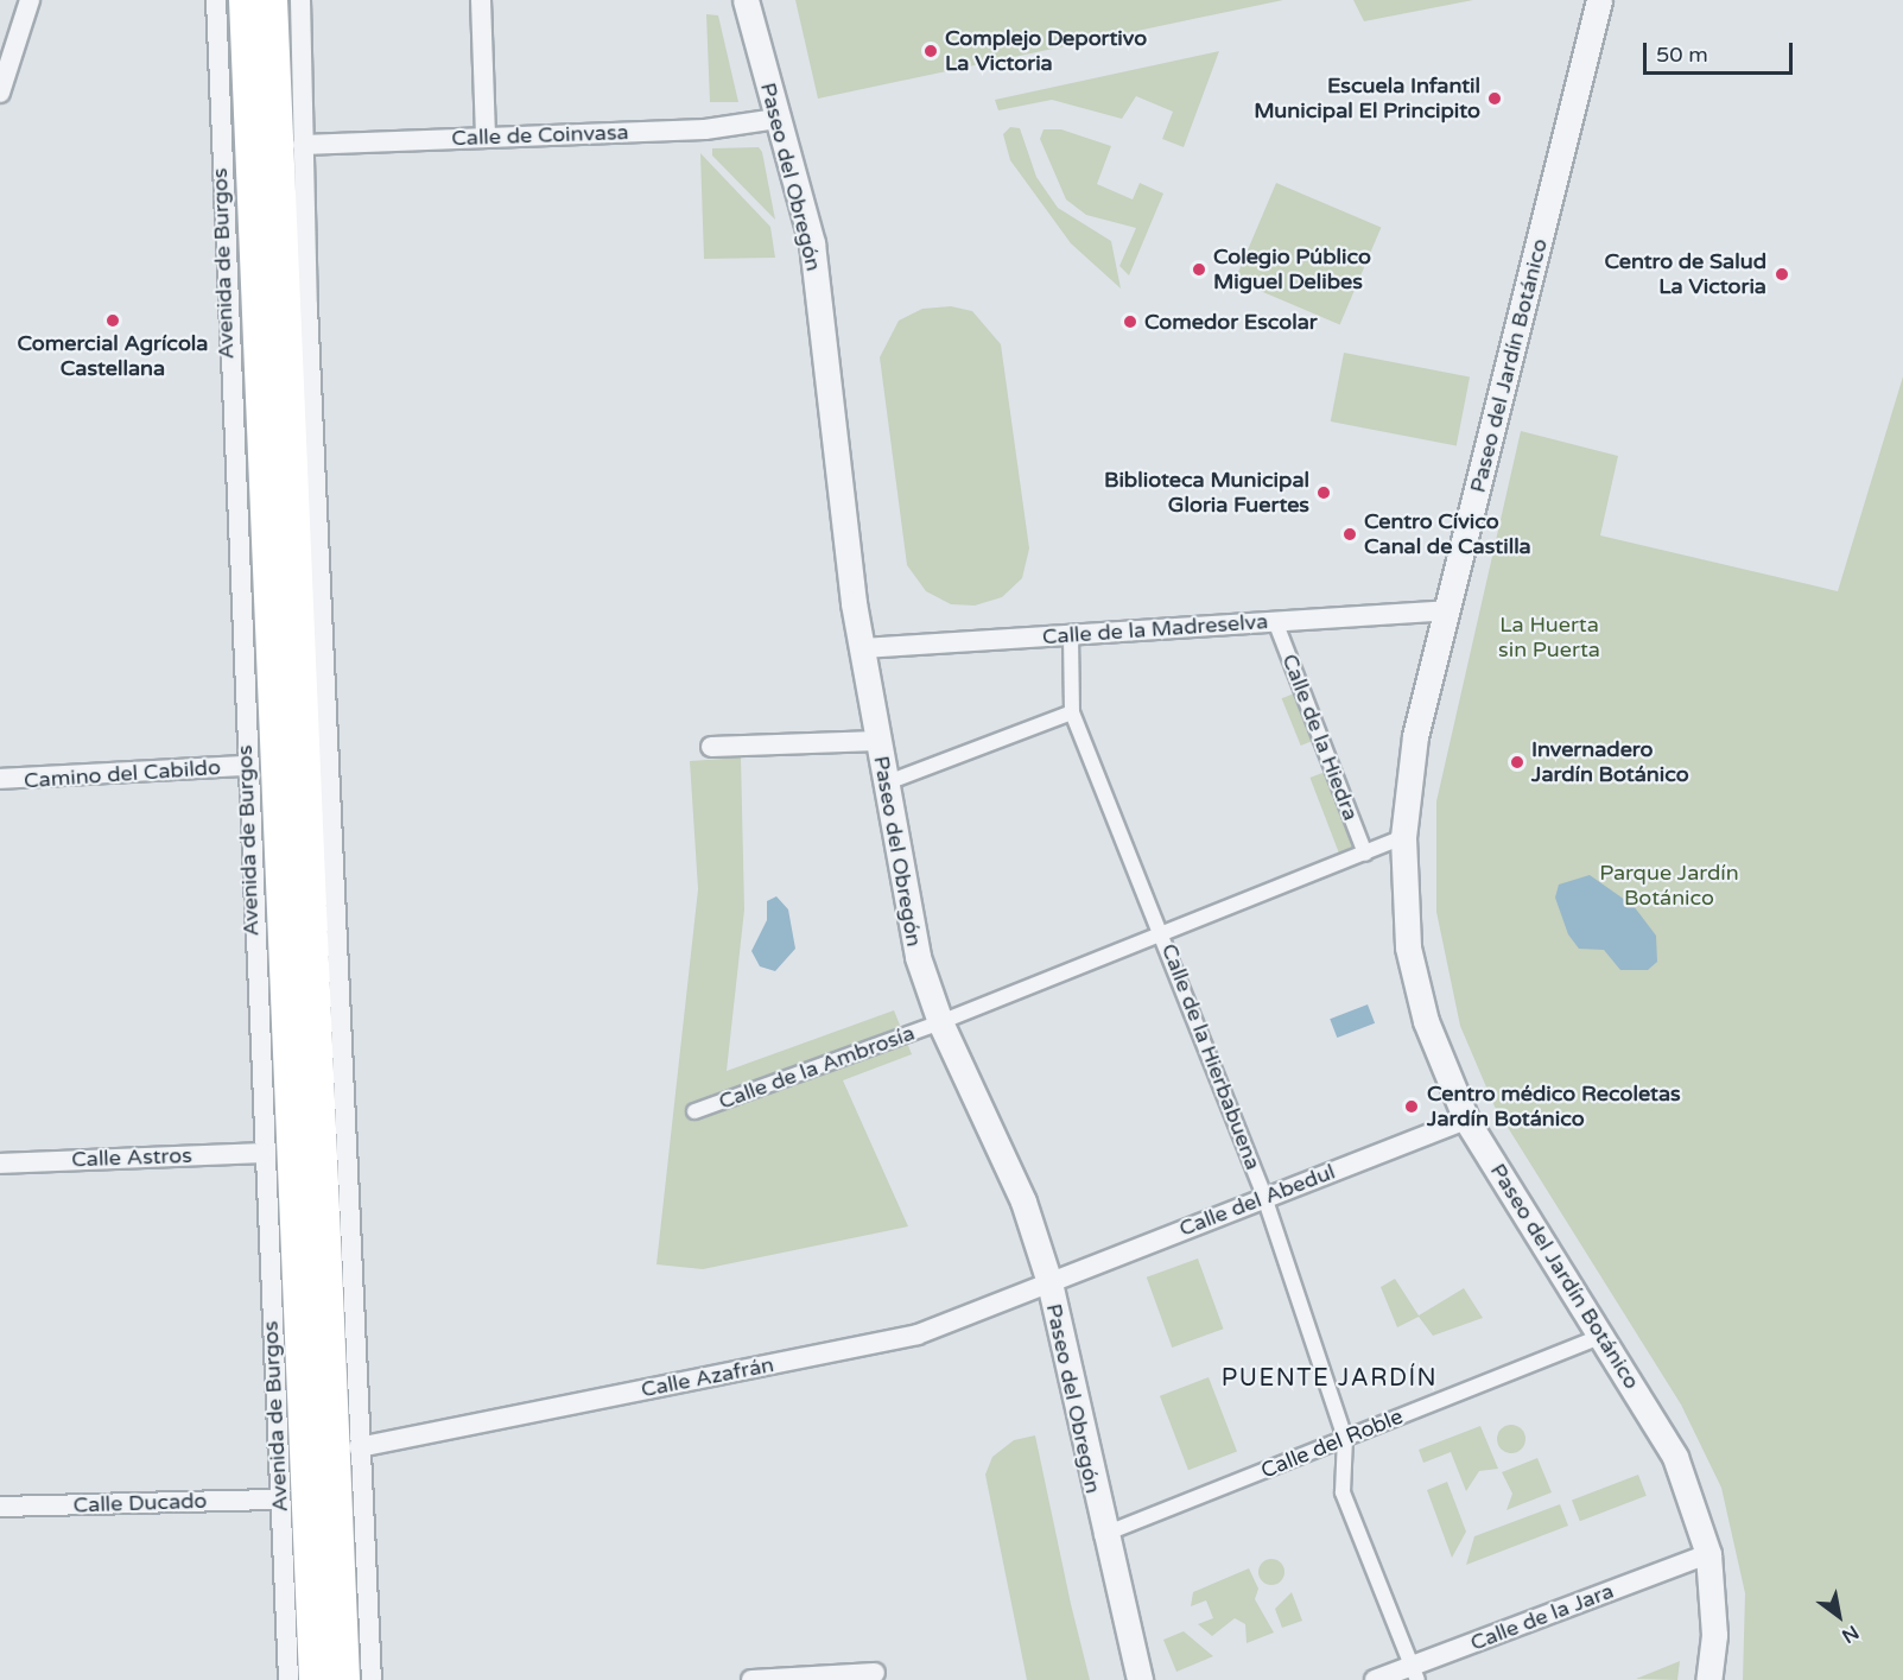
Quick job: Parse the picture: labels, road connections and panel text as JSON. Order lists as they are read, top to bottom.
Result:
{
  "streets": {
    "highway": ["Avenida de Burgos"],
    "street": [
      "Calle de Coinvasa",
      "Paseo del Obregón",
      "Paseo del Jardín Botánico",
      "Calle de la Madreselva",
      "Calle de la Hiedra",
      "Camino del Cabildo",
      "Calle de la Hierbabuena",
      "Calle de la Ambrosía",
      "Calle Astros",
      "Calle del Abedul",
      "Calle Azafrán",
      "Calle del Roble",
      "Calle Ducado",
      "Calle de la Jara"
    ]
  },
  "crossings": [
    ["Calle de Coinvasa", "Paseo del Obregón"],
    ["Paseo del Obregón", "Calle de la Madreselva"],
    ["Paseo del Obregón", "Calle de la Ambrosía"],
    ["Paseo del Obregón", "Calle del Abedul"],
    ["Paseo del Obregón", "Calle Azafrán"],
    ["Paseo del Obregón", "Calle del Roble"],
    ["Avenida de Burgos", "Camino del Cabildo"],
    ["Avenida de Burgos", "Calle Astros"],
    ["Avenida de Burgos", "Calle Ducado"],
    ["Paseo del Jardín Botánico", "Calle de la Madreselva"],
    ["Paseo del Jardín Botánico", "Calle de la Ambrosía"],
    ["Paseo del Jardín Botánico", "Calle del Abedul"],
    ["Paseo del Jardín Botánico", "Calle del Roble"],
    ["Paseo del Jardín Botánico", "Calle de la Jara"],
    ["Calle de la Madreselva", "Calle de la Hiedra"],
    ["Calle de la Madreselva", "Calle de la Hierbabuena"],
    ["Calle de la Hiedra", "Calle de la Ambrosía"],
    ["Calle de la Hierbabuena", "Calle de la Ambrosía"],
    ["Calle de la Hierbabuena", "Calle del Abedul"],
    ["Calle de la Hierbabuena", "Calle del Roble"],
    ["Calle de la Hierbabuena", "Calle de la Jara"],
    ["Calle del Abedul", "Calle Azafrán"]
  ],
  "districts": ["PUENTE JARDÍN"],
  "parks": ["La Huerta sin Puerta", "Parque Jardín Botánico"],
  "places": [
    "Complejo Deportivo La Victoria",
    "Escuela Infantil Municipal El Principito",
    "Colegio Público Miguel Delibes",
    "Centro de Salud La Victoria",
    "Comercial Agrícola Castellana",
    "Comedor Escolar",
    "Biblioteca Municipal Gloria Fuertes",
    "Centro Cívico Canal de Castilla",
    "Invernadero Jardín Botánico",
    "Centro médico Recoletas Jardín Botánico"
  ],
  "scale_bar": "50 m",
  "north": "bottom right"
}
